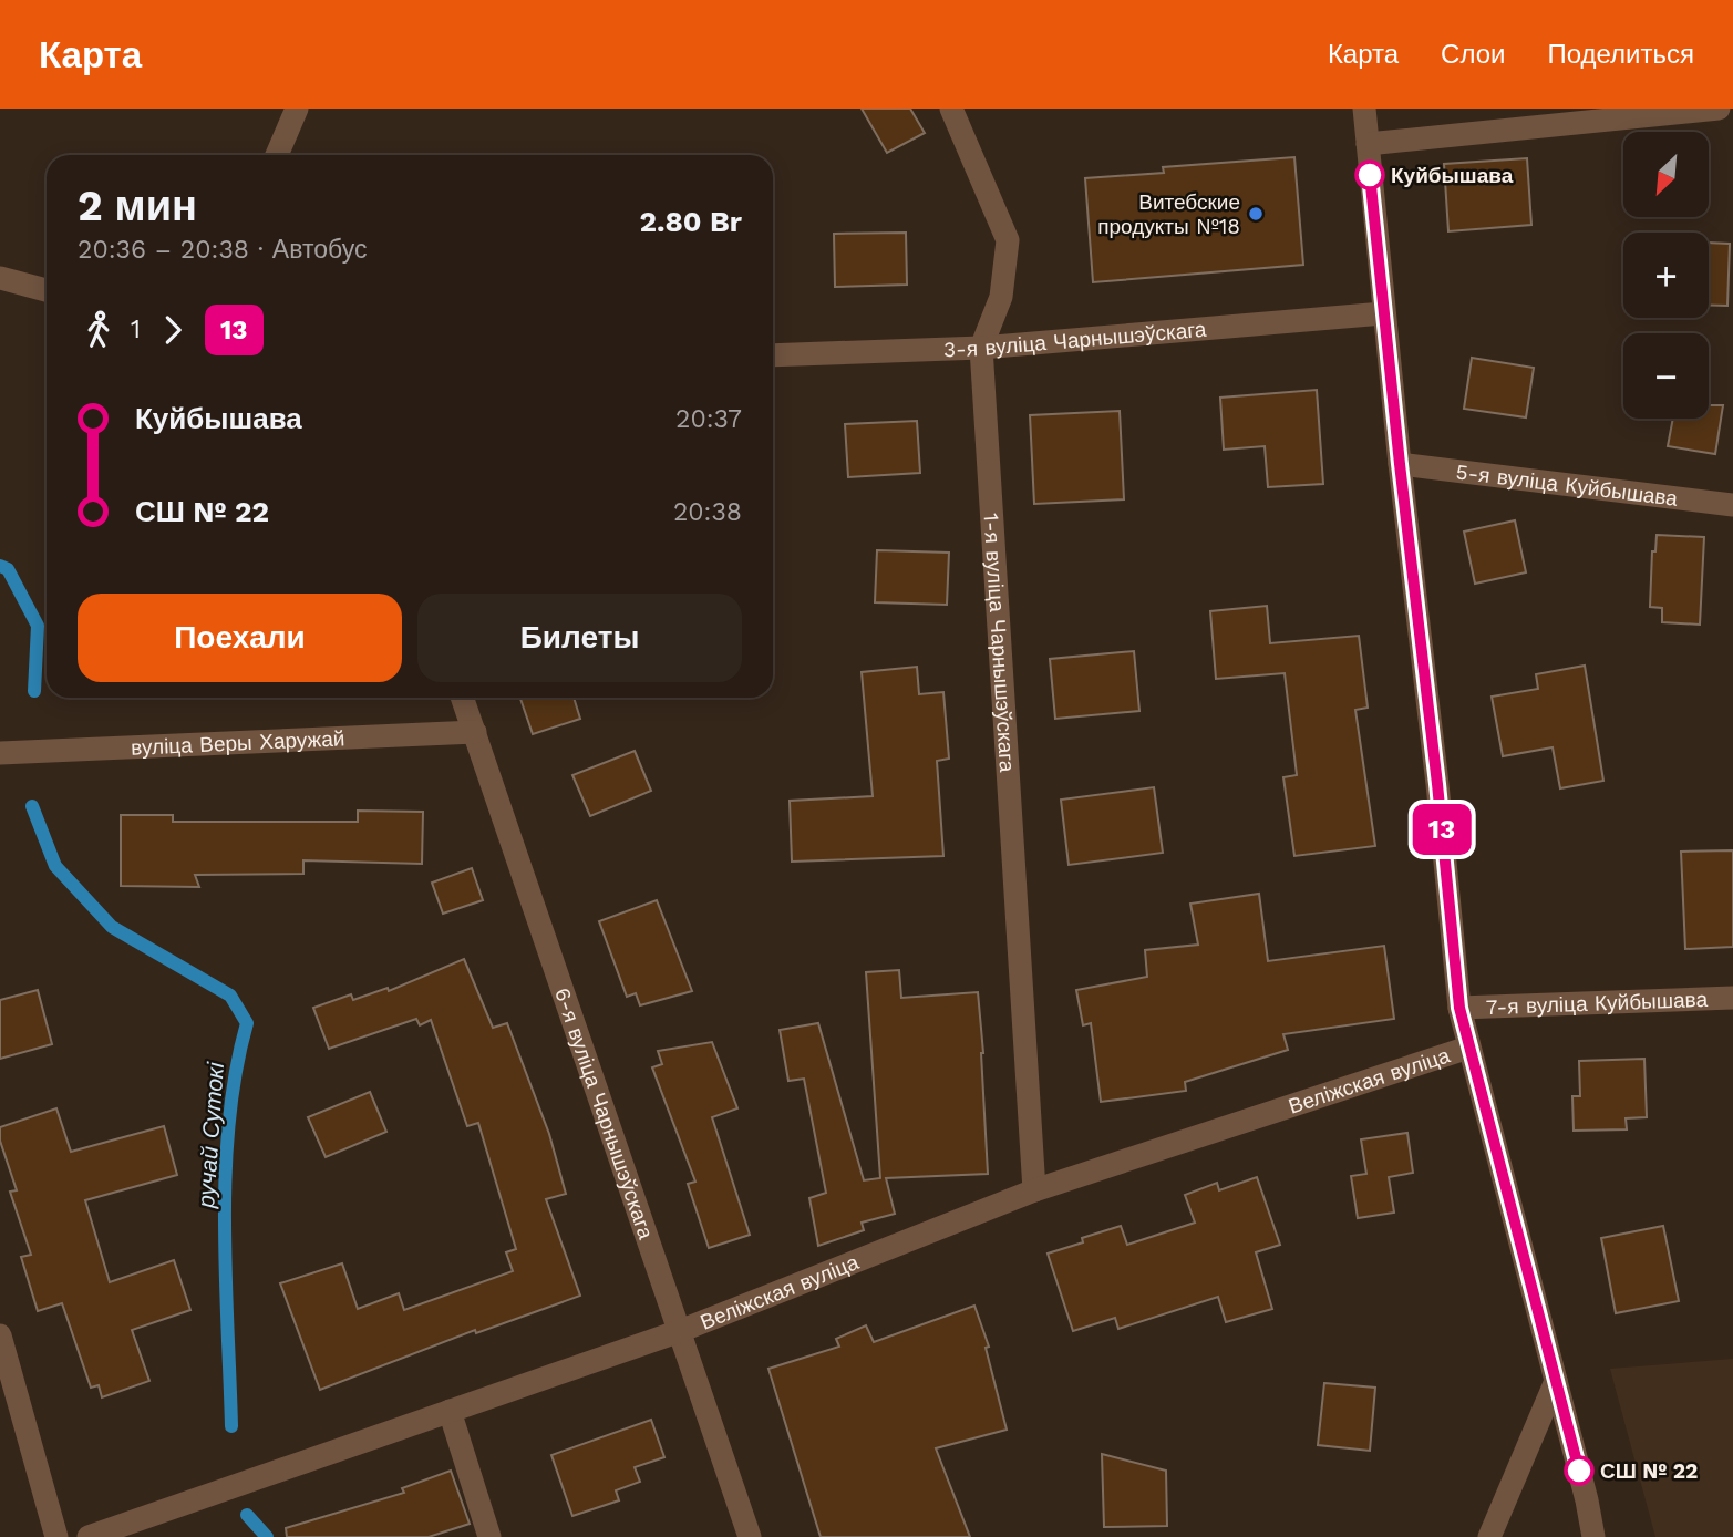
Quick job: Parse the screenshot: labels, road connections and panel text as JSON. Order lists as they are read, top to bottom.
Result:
{
  "streets": {
    "street": [
      "3-я вуліца Чарнышэўскага",
      "5-я вуліца Куйбышава",
      "1-я вуліца Чарнышэўскага",
      "вуліца Веры Харужай",
      "7-я вуліца Куйбышава",
      "Веліжская вуліца",
      "6-я вуліца Чарнышэўскага"
    ]
  },
  "crossings": [
    ["3-я вуліца Чарнышэўскага", "1-я вуліца Чарнышэўскага"],
    ["1-я вуліца Чарнышэўскага", "Веліжская вуліца"],
    ["вуліца Веры Харужай", "6-я вуліца Чарнышэўскага"],
    ["Веліжская вуліца", "6-я вуліца Чарнышэўскага"]
  ],
  "water": ["ручай Сутокі"],
  "places": ["Куйбышава", "Витебские продукты №18", "СШ № 22"],
  "lines": ["bus line 13"],
  "north": "bottom left",
  "page": {
    "header": "Карта",
    "nav": ["Карта", "Слои", "Поделиться"],
    "on_map": "13",
    "map_buttons": ["+", "−"],
    "heading": ["2 мин", "20:36 – 20:38 · Автобус", "2.80 Br"],
    "legs": ["1", "13"],
    "list": [
      {
        "name": "Куйбышава",
        "value": "20:37"
      },
      {
        "name": "СШ № 22",
        "value": "20:38"
      }
    ],
    "buttons": ["Поехали", "Билеты"]
  }
}
